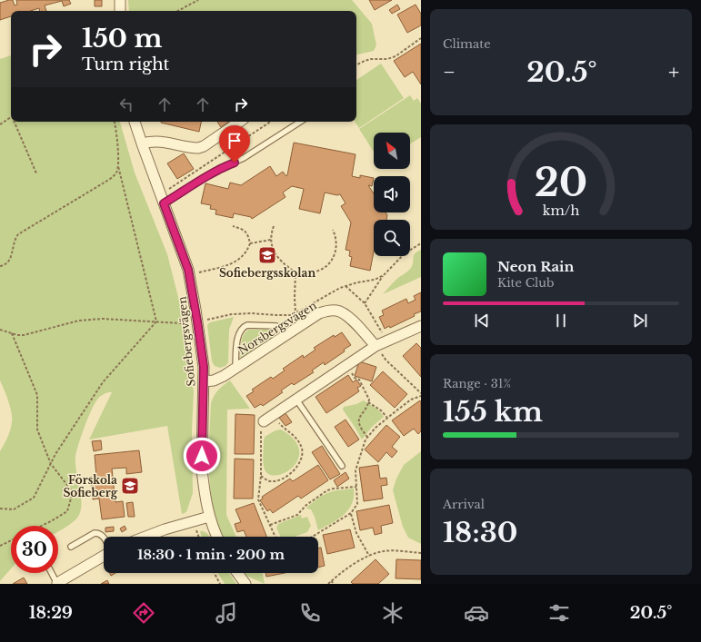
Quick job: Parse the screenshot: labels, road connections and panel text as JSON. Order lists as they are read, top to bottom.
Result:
{
  "streets": {
    "street": ["Norsbergsvägen", "Sofiebergsvägen"]
  },
  "crossings": [
    ["Norsbergsvägen", "Sofiebergsvägen"]
  ],
  "places": {
    "school or university": ["Sofiebergsskolan", "Förskola Sofieberg"]
  },
  "north": "top left",
  "page": {
    "tile": [
      "Climate",
      ["Range · 31%", "155 km"],
      ["Arrival", "18:30"]
    ],
    "turn": ["150 m", "Turn right"],
    "heat": ["−", "20.5°", "+"],
    "song": ["Neon Rain", "Kite Club"],
    "limit": "30",
    "trip": "18:30 · 1 min · 200 m",
    "tabs": ["18:29", "20.5°"],
    "gauge": ["20", "km/h"]
  }
}
